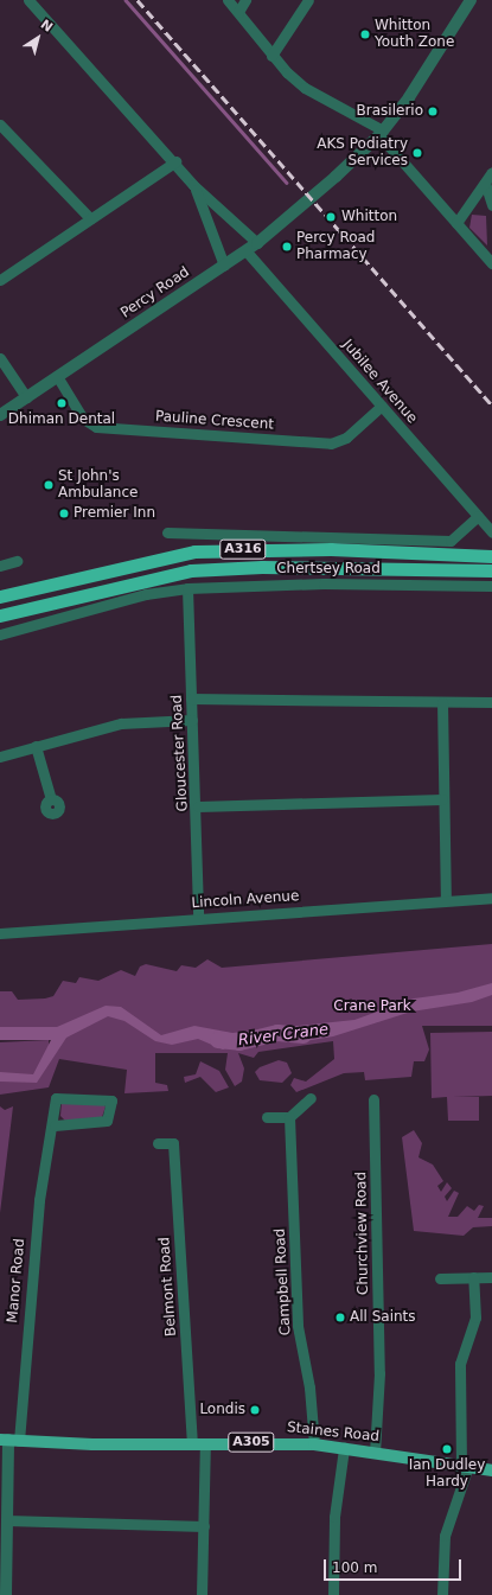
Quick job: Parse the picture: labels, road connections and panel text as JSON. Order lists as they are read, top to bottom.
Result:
{
  "streets": {
    "highway": ["A316", "Chertsey Road"],
    "main road": ["Staines Road", "A305"],
    "street": [
      "Percy Road",
      "Jubilee Avenue",
      "Pauline Crescent",
      "Gloucester Road",
      "Lincoln Avenue",
      "Churchview Road",
      "Manor Road",
      "Campbell Road",
      "Belmont Road"
    ]
  },
  "crossings": [
    ["Percy Road", "Jubilee Avenue"],
    ["Percy Road", "Pauline Crescent"],
    ["Jubilee Avenue", "Pauline Crescent"],
    ["Chertsey Road", "Gloucester Road"],
    ["Gloucester Road", "Lincoln Avenue"],
    ["Churchview Road", "Staines Road"],
    ["Manor Road", "Staines Road"],
    ["Campbell Road", "Staines Road"],
    ["Belmont Road", "Staines Road"]
  ],
  "water": ["River Crane"],
  "parks": ["Crane Park"],
  "places": [
    "Whitton Youth Zone",
    "Brasilerio",
    "AKS Podiatry Services",
    "Whitton",
    "Percy Road Pharmacy",
    "Dhiman Dental",
    "St John's Ambulance",
    "Premier Inn",
    "All Saints",
    "Londis",
    "Ian Dudley Hardy"
  ],
  "scale_bar": "100 m",
  "north": "top right"
}
